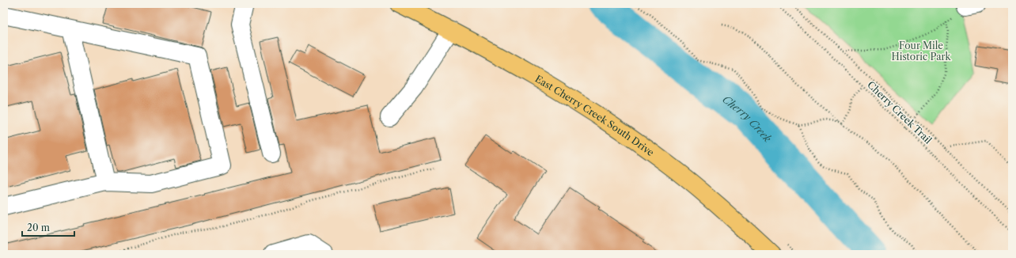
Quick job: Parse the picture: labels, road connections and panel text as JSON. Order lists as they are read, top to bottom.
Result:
{
  "streets": {
    "main road": ["East Cherry Creek South Drive"],
    "path": ["Cherry Creek Trail"]
  },
  "water": ["Cherry Creek"],
  "parks": ["Four Mile Historic Park"],
  "scale_bar": "20 m"
}
